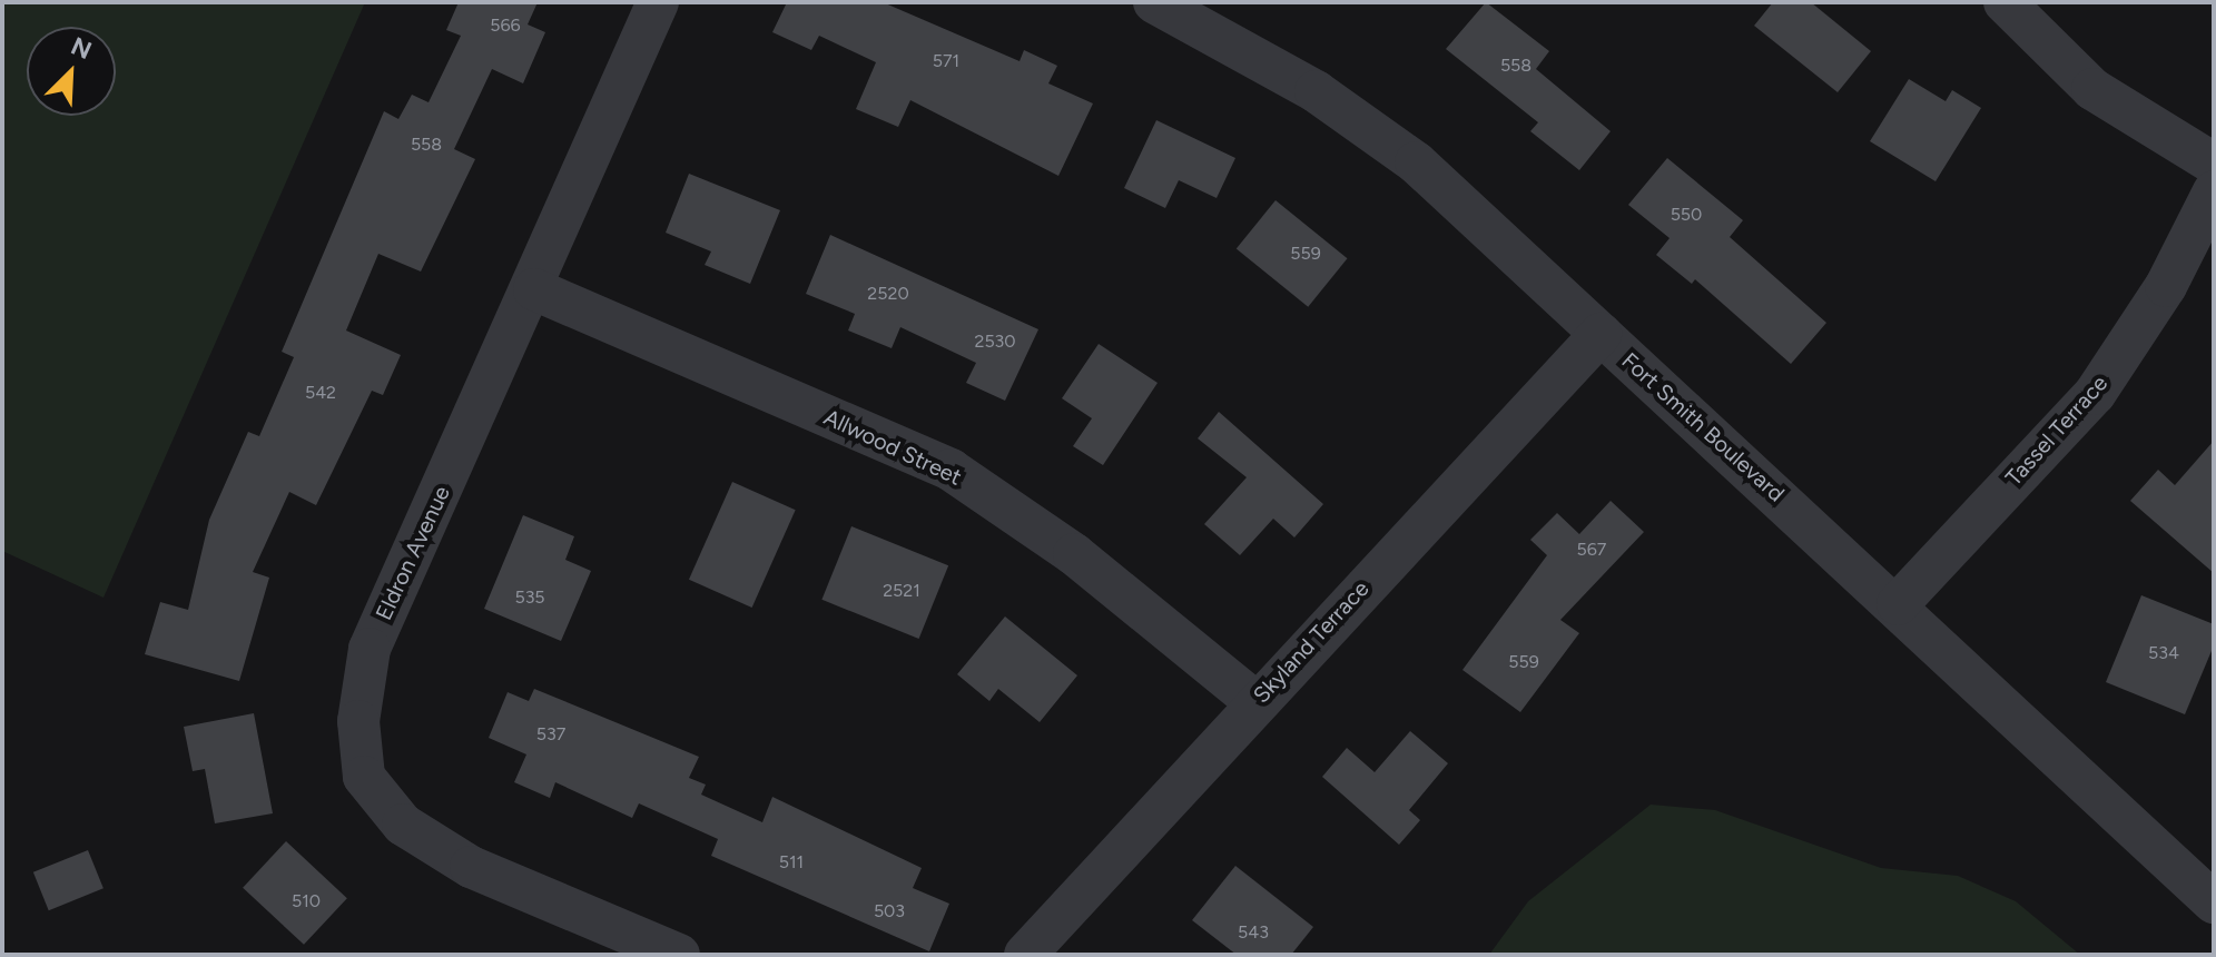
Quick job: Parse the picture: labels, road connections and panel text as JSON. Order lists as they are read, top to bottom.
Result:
{
  "streets": {
    "street": [
      "Fort Smith Boulevard",
      "Tassel Terrace",
      "Allwood Street",
      "Eldron Avenue",
      "Skyland Terrace"
    ]
  },
  "crossings": [
    ["Fort Smith Boulevard", "Tassel Terrace"],
    ["Fort Smith Boulevard", "Skyland Terrace"],
    ["Allwood Street", "Eldron Avenue"],
    ["Allwood Street", "Skyland Terrace"]
  ],
  "house_numbers": [
    "566",
    "571",
    "558",
    "558",
    "550",
    "559",
    "2520",
    "2530",
    "542",
    "567",
    "2521",
    "535",
    "534",
    "559",
    "537",
    "511",
    "510",
    "503",
    "543"
  ],
  "north": "top right"
}
